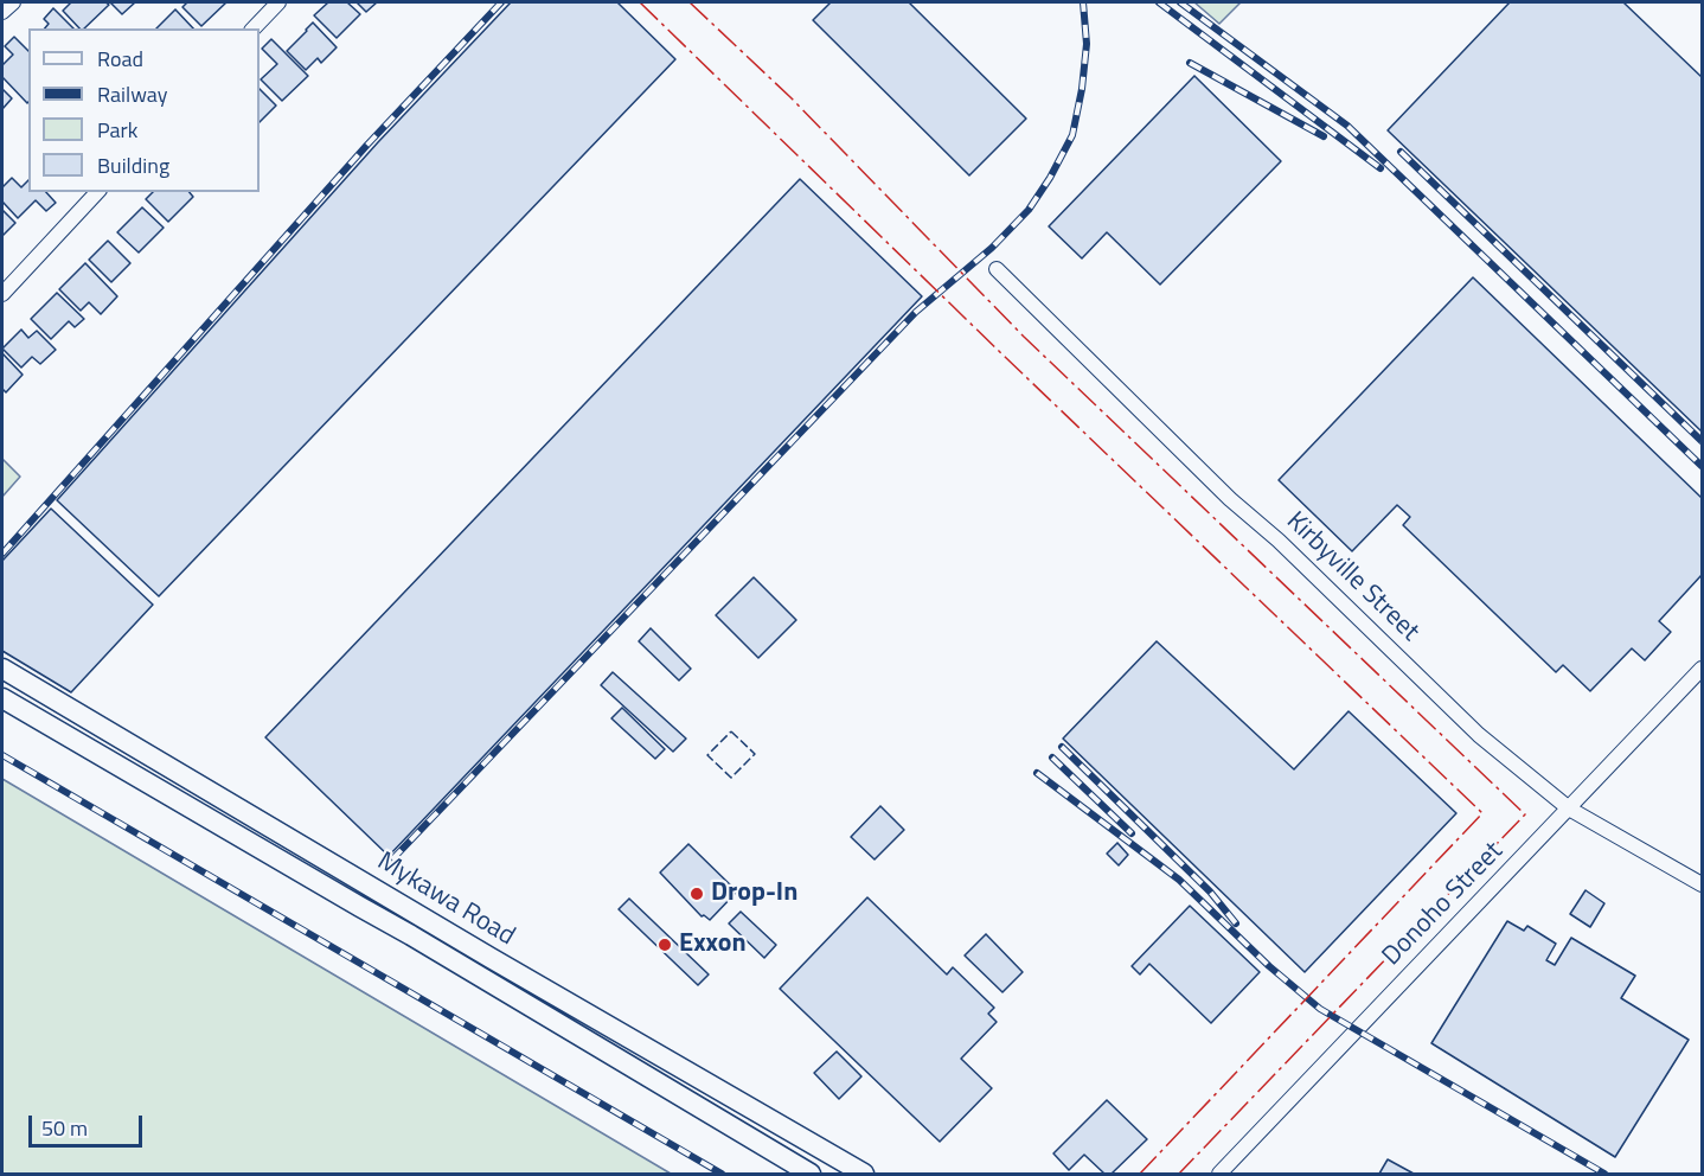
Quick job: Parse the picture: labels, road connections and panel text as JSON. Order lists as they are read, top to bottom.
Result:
{
  "streets": {
    "main road": ["Mykawa Road"],
    "street": ["Kirbyville Street", "Donoho Street"]
  },
  "crossings": [
    ["Kirbyville Street", "Donoho Street"]
  ],
  "places": ["Drop-In", "Exxon"],
  "legend": [
    "Road",
    "Railway",
    "Park",
    "Building"
  ],
  "scale_bar": "50 m"
}
